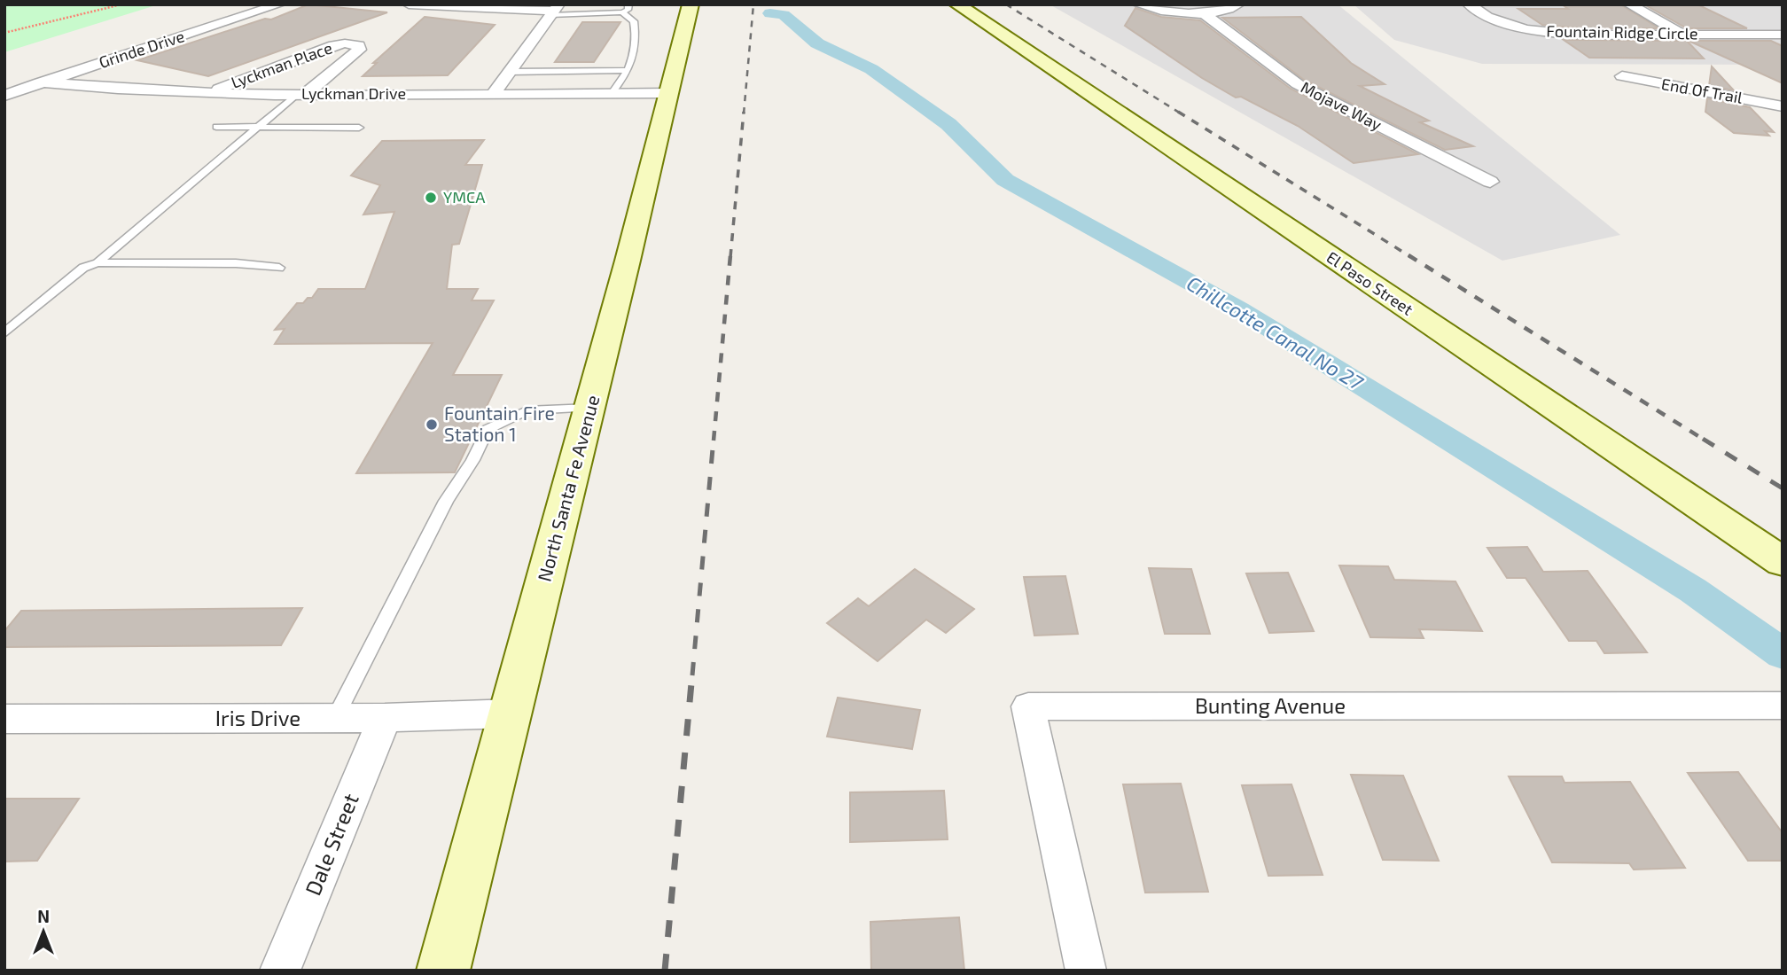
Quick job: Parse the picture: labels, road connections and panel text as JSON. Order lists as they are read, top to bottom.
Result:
{
  "streets": {
    "main road": ["El Paso Street", "North Santa Fe Avenue"],
    "street": [
      "Fountain Ridge Circle",
      "Grinde Drive",
      "Lyckman Place",
      "End Of Trail",
      "Lyckman Drive",
      "Mojave Way",
      "Bunting Avenue",
      "Iris Drive",
      "Dale Street"
    ]
  },
  "crossings": [
    ["Grinde Drive", "Lyckman Drive"],
    ["Lyckman Place", "Lyckman Drive"],
    ["Lyckman Drive", "North Santa Fe Avenue"],
    ["North Santa Fe Avenue", "Iris Drive"],
    ["Iris Drive", "Dale Street"]
  ],
  "water": ["Chillcotte Canal No 27"],
  "places": ["YMCA", "Fountain Fire Station 1"],
  "north": "top"
}
